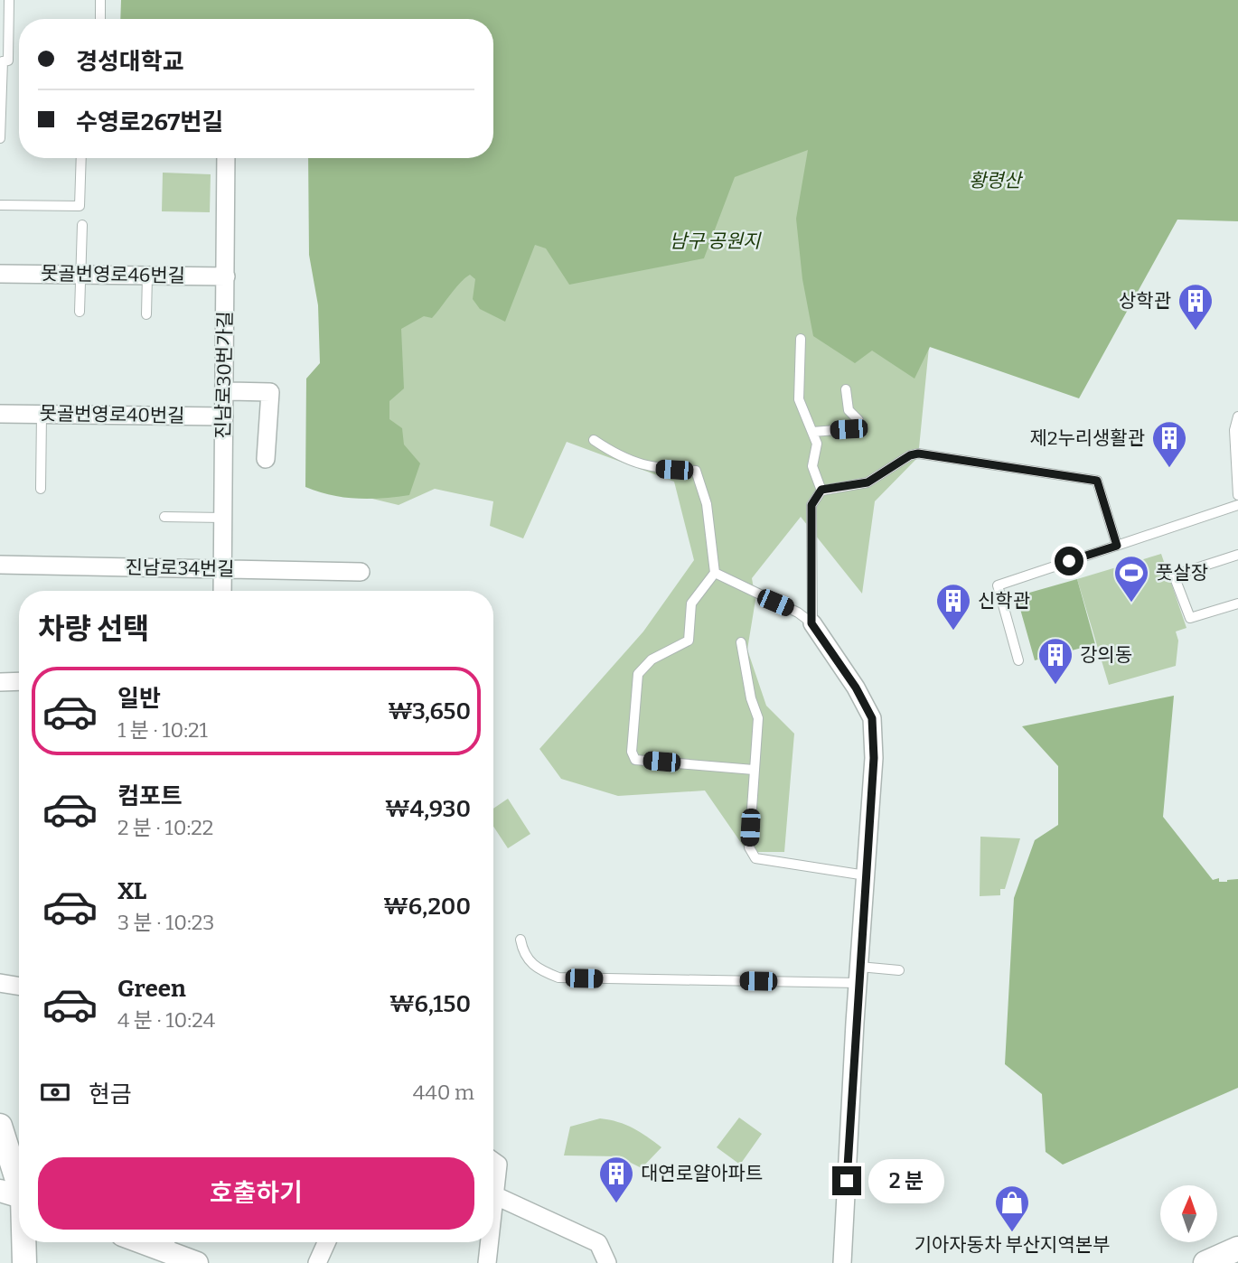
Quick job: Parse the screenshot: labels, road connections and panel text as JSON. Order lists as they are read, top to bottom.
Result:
{
  "streets": {
    "street": [
      "못골번영로46번길",
      "진남로30번가길",
      "못골번영로40번길",
      "진남로34번길"
    ]
  },
  "crossings": [
    ["못골번영로46번길", "진남로30번가길"],
    ["진남로30번가길", "못골번영로40번길"],
    ["진남로30번가길", "진남로34번길"]
  ],
  "parks": ["황령산", "남구 공원지"],
  "places": {
    "building": [
      "상학관",
      "제2누리생활관",
      "신학관",
      "강의동",
      "대연로얄아파트"
    ],
    "sports": ["풋살장"],
    "shop": ["기아자동차 부산지역본부"]
  },
  "north": "top",
  "page": {
    "banner": ["경성대학교", "수영로267번길"],
    "heading": "차량 선택",
    "list": [
      {
        "name": "일반",
        "note": "1 분 · 10:21",
        "value": "₩3,650"
      },
      {
        "name": "컴포트",
        "note": "2 분 · 10:22",
        "value": "₩4,930"
      },
      {
        "name": "XL",
        "note": "3 분 · 10:23",
        "value": "₩6,200"
      },
      {
        "name": "Green",
        "note": "4 분 · 10:24",
        "value": "₩6,150"
      }
    ],
    "pay": ["현금", "440 m"],
    "buttons": "호출하기",
    "bubble": "2 분"
  }
}
